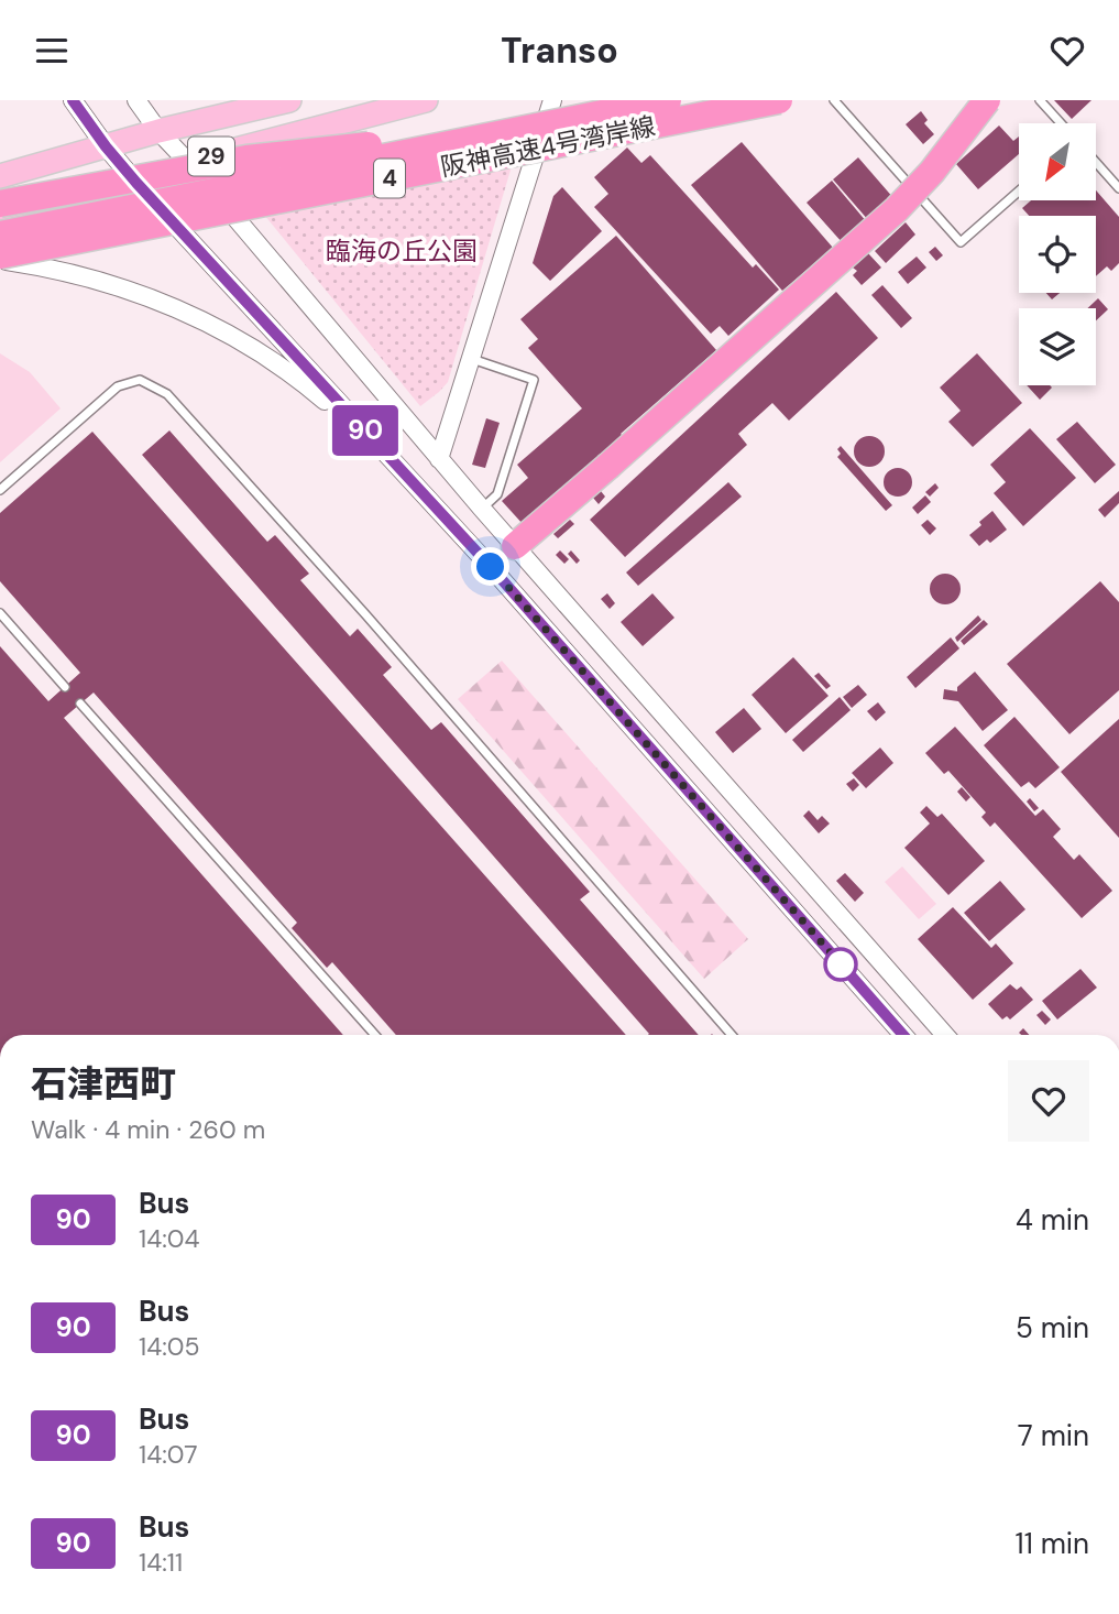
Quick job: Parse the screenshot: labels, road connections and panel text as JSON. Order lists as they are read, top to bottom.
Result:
{
  "streets": {
    "highway": ["阪神高速4号湾岸線", "4"],
    "main road": ["29"]
  },
  "parks": ["臨海の丘公園"],
  "lines": ["bus line 90"],
  "north": "bottom left",
  "page": {
    "header": "Transo",
    "on_map": "90",
    "heading": ["石津西町", "Walk · 4 min · 260 m"],
    "list": [
      {
        "mark": "90",
        "name": "Bus",
        "note": "14:04",
        "value": "4 min"
      },
      {
        "mark": "90",
        "name": "Bus",
        "note": "14:05",
        "value": "5 min"
      },
      {
        "mark": "90",
        "name": "Bus",
        "note": "14:07",
        "value": "7 min"
      },
      {
        "mark": "90",
        "name": "Bus",
        "note": "14:11",
        "value": "11 min"
      }
    ]
  }
}
